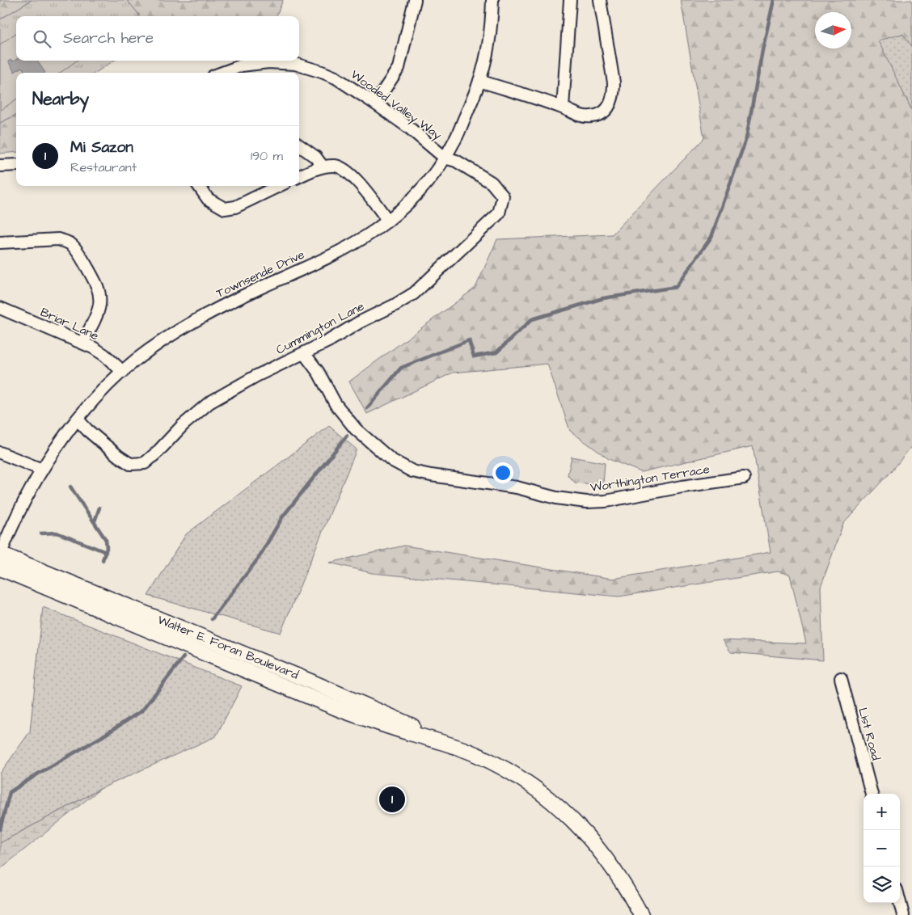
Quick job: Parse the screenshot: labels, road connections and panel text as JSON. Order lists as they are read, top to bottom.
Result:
{
  "streets": {
    "street": [
      "Wooded Valley Way",
      "Townsende Drive",
      "Briar Lane",
      "Cummington Lane",
      "Worthington Terrace",
      "Walter E. Foran Boulevard",
      "List Road"
    ]
  },
  "crossings": [
    ["Wooded Valley Way", "Townsende Drive"],
    ["Wooded Valley Way", "Cummington Lane"],
    ["Townsende Drive", "Briar Lane"],
    ["Townsende Drive", "Cummington Lane"],
    ["Townsende Drive", "Walter E. Foran Boulevard"],
    ["Cummington Lane", "Worthington Terrace"]
  ],
  "north": "right",
  "page": {
    "search": "Search here",
    "heading": "Nearby",
    "list": [
      {
        "mark": "1",
        "name": "Mi Sazon",
        "note": "Restaurant",
        "value": "190 m"
      }
    ],
    "pins": "1",
    "map_buttons": ["+", "−"]
  }
}
